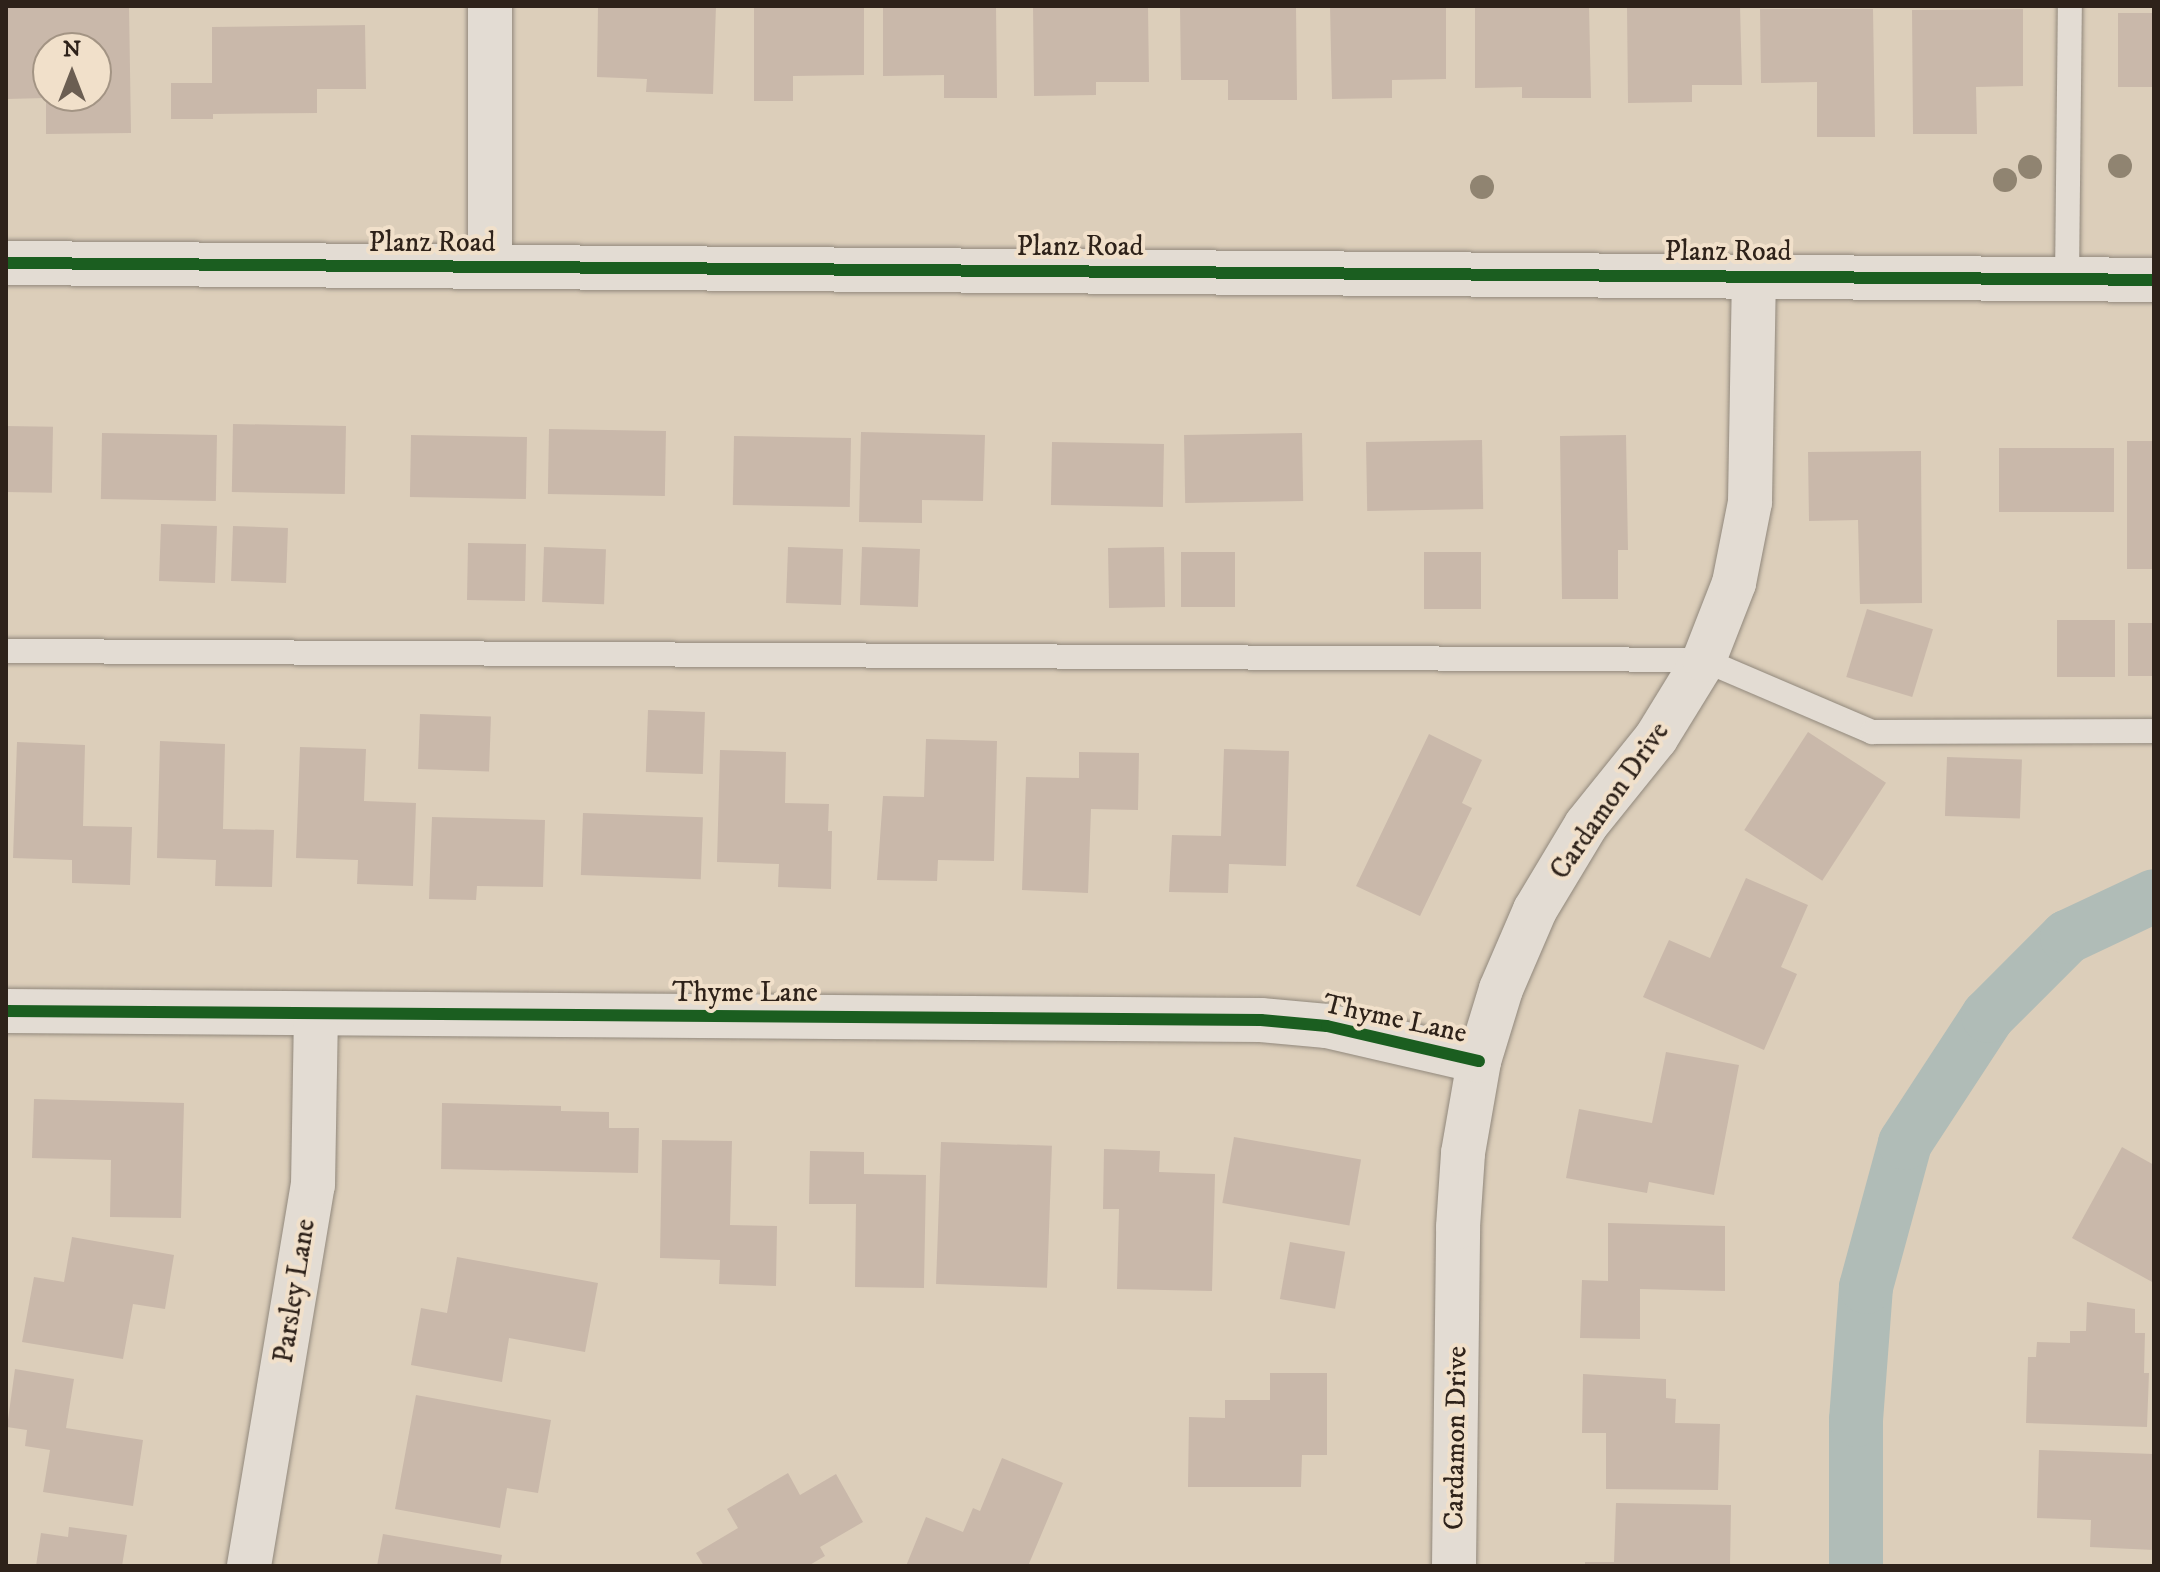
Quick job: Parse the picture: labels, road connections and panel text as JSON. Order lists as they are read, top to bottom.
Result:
{
  "streets": {
    "street": [
      "Planz Road",
      "Cardamon Drive",
      "Thyme Lane",
      "Parsley Lane"
    ]
  },
  "crossings": [
    ["Planz Road", "Cardamon Drive"],
    ["Cardamon Drive", "Thyme Lane"],
    ["Thyme Lane", "Parsley Lane"]
  ],
  "north": "top"
}
